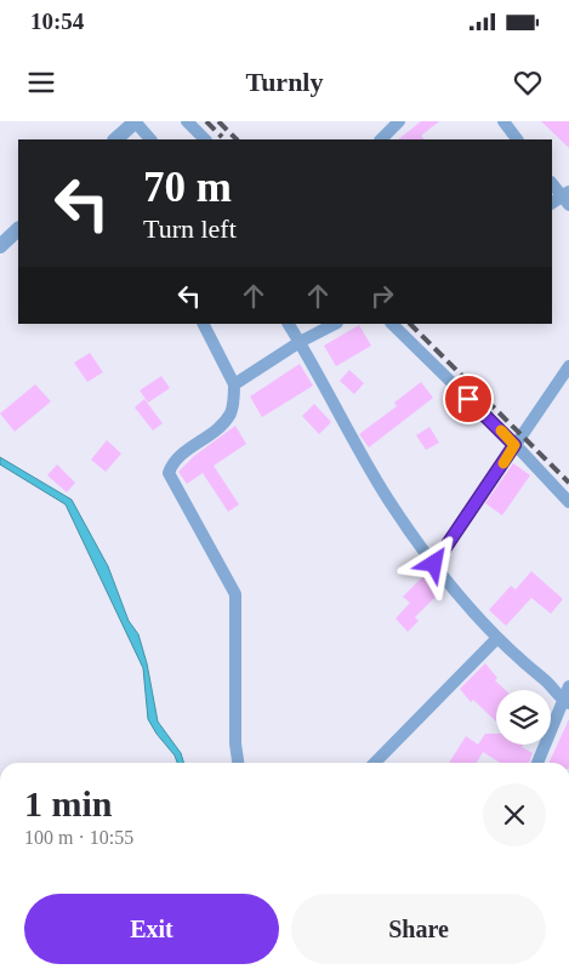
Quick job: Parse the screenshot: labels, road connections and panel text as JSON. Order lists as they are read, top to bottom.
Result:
{
  "page": {
    "status": "10:54",
    "header": "Turnly",
    "turn": ["70 m", "Turn left"],
    "heading": ["1 min", "100 m · 10:55"],
    "buttons": ["Exit", "Share"]
  }
}
